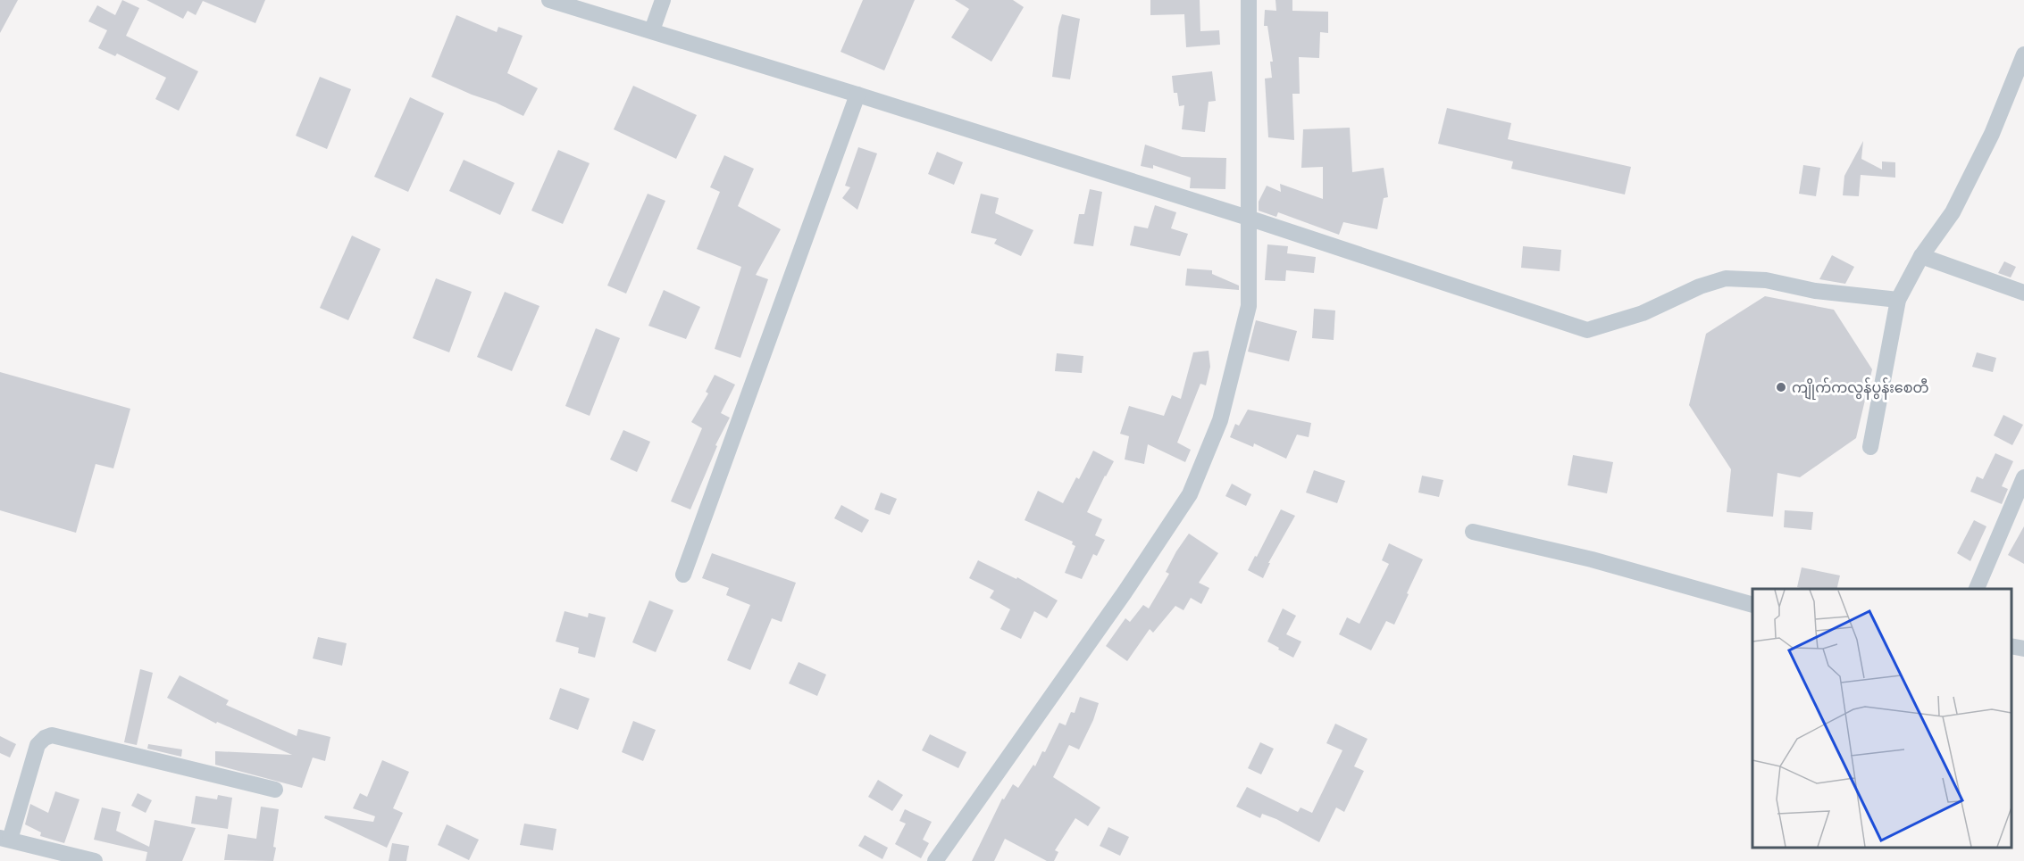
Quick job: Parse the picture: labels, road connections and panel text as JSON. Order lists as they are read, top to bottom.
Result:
{
  "places": ["ကျိုက်ကလွန်ပွန်းစေတီ"]
}
